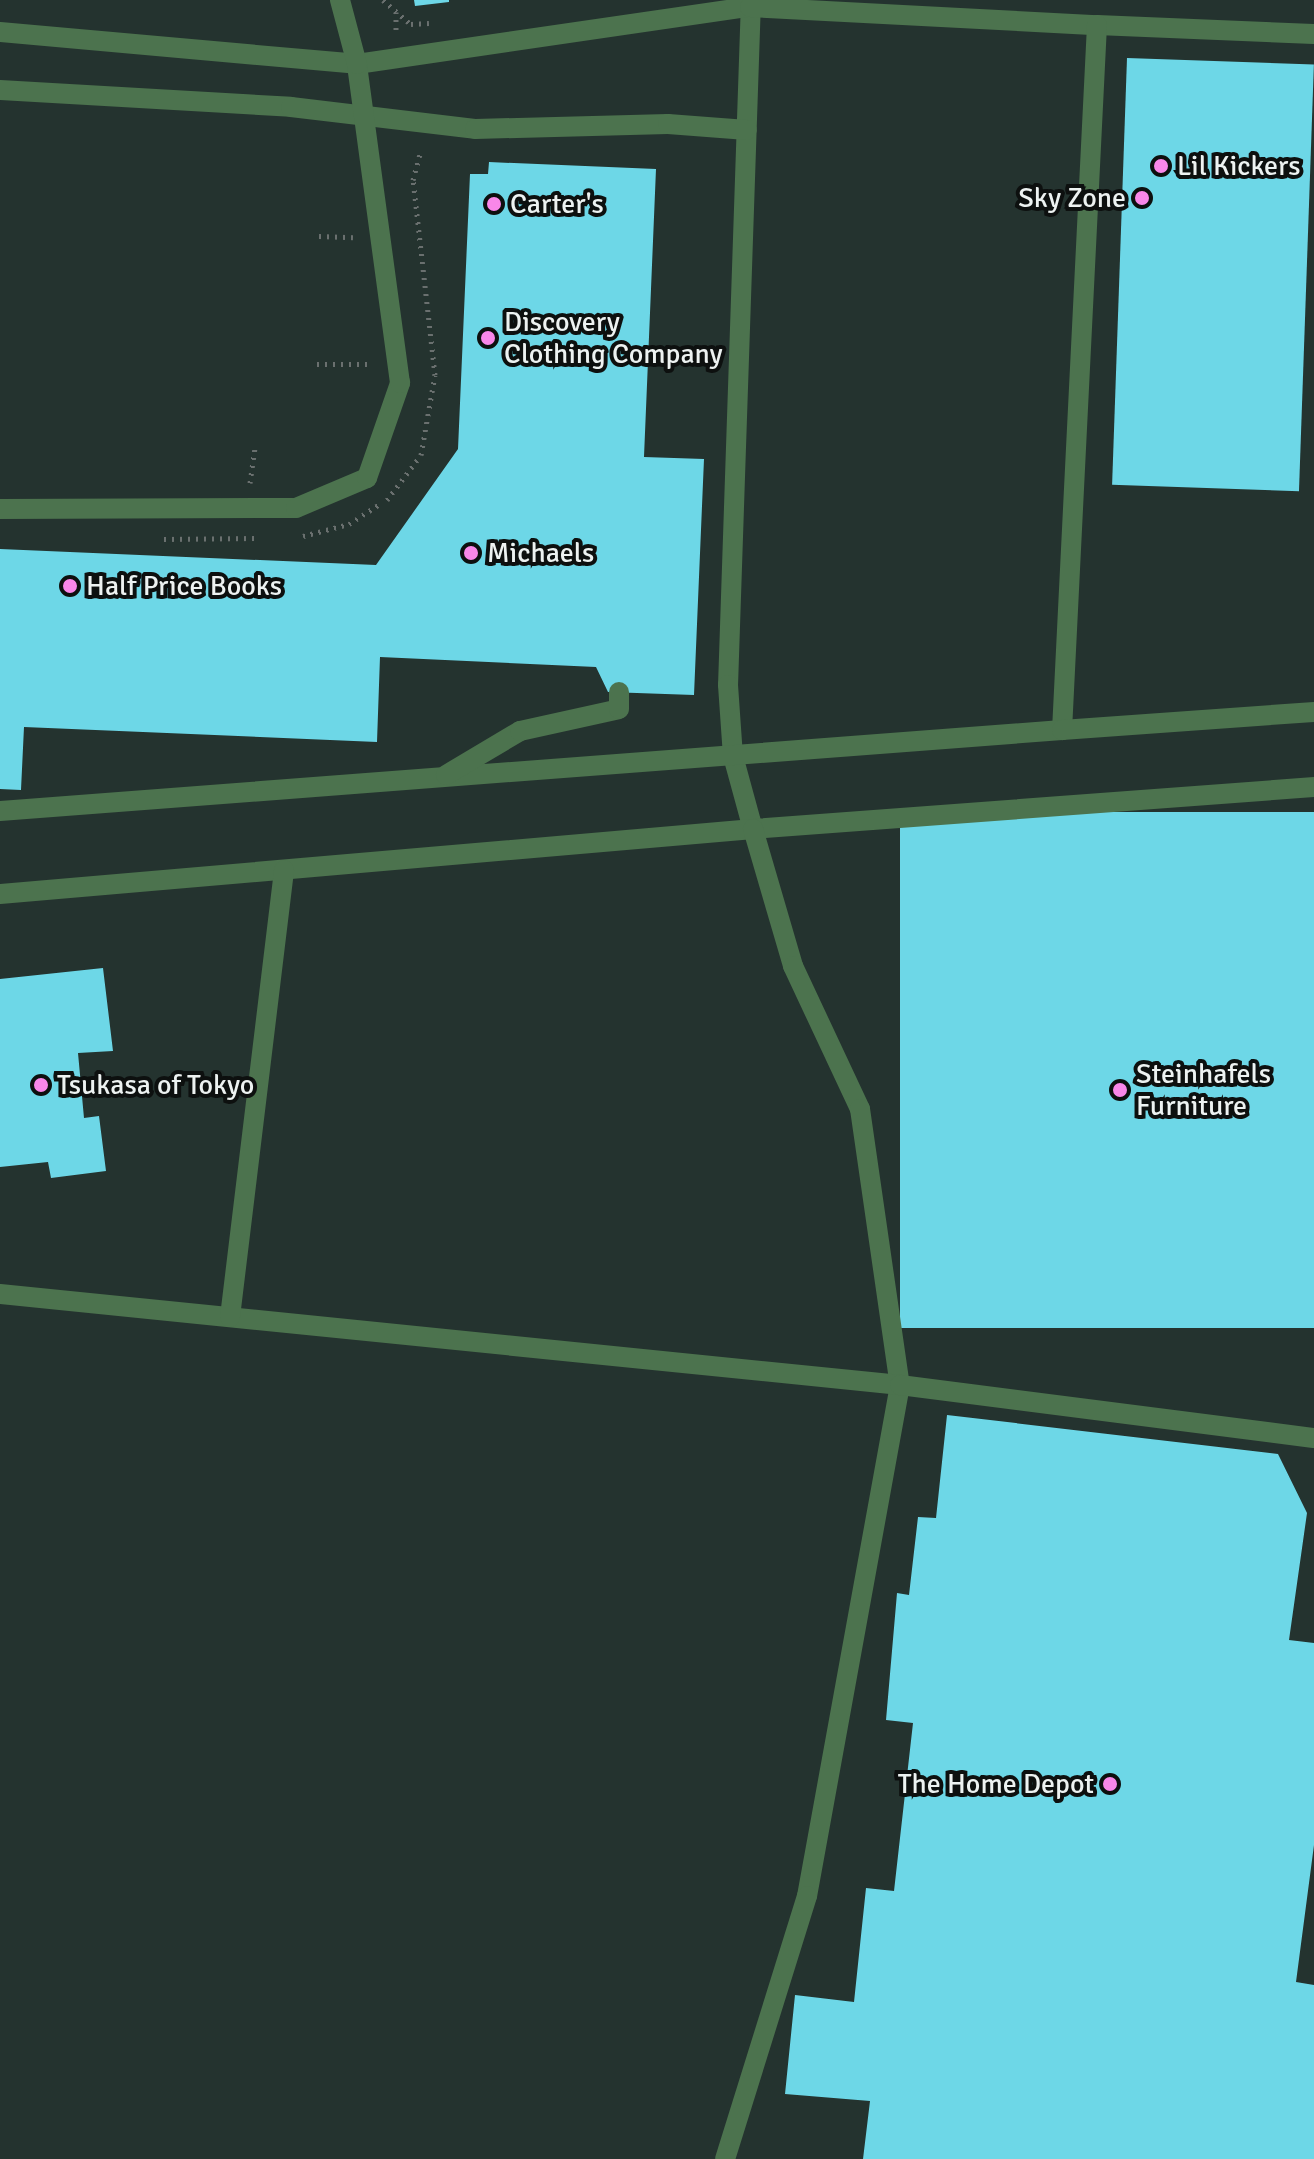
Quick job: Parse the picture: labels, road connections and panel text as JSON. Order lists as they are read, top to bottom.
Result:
{
  "places": [
    "Lil Kickers",
    "Sky Zone",
    "Carter's",
    "Discovery Clothing Company",
    "Michaels",
    "Half Price Books",
    "Tsukasa of Tokyo",
    "Steinhafels Furniture",
    "The Home Depot"
  ]
}
